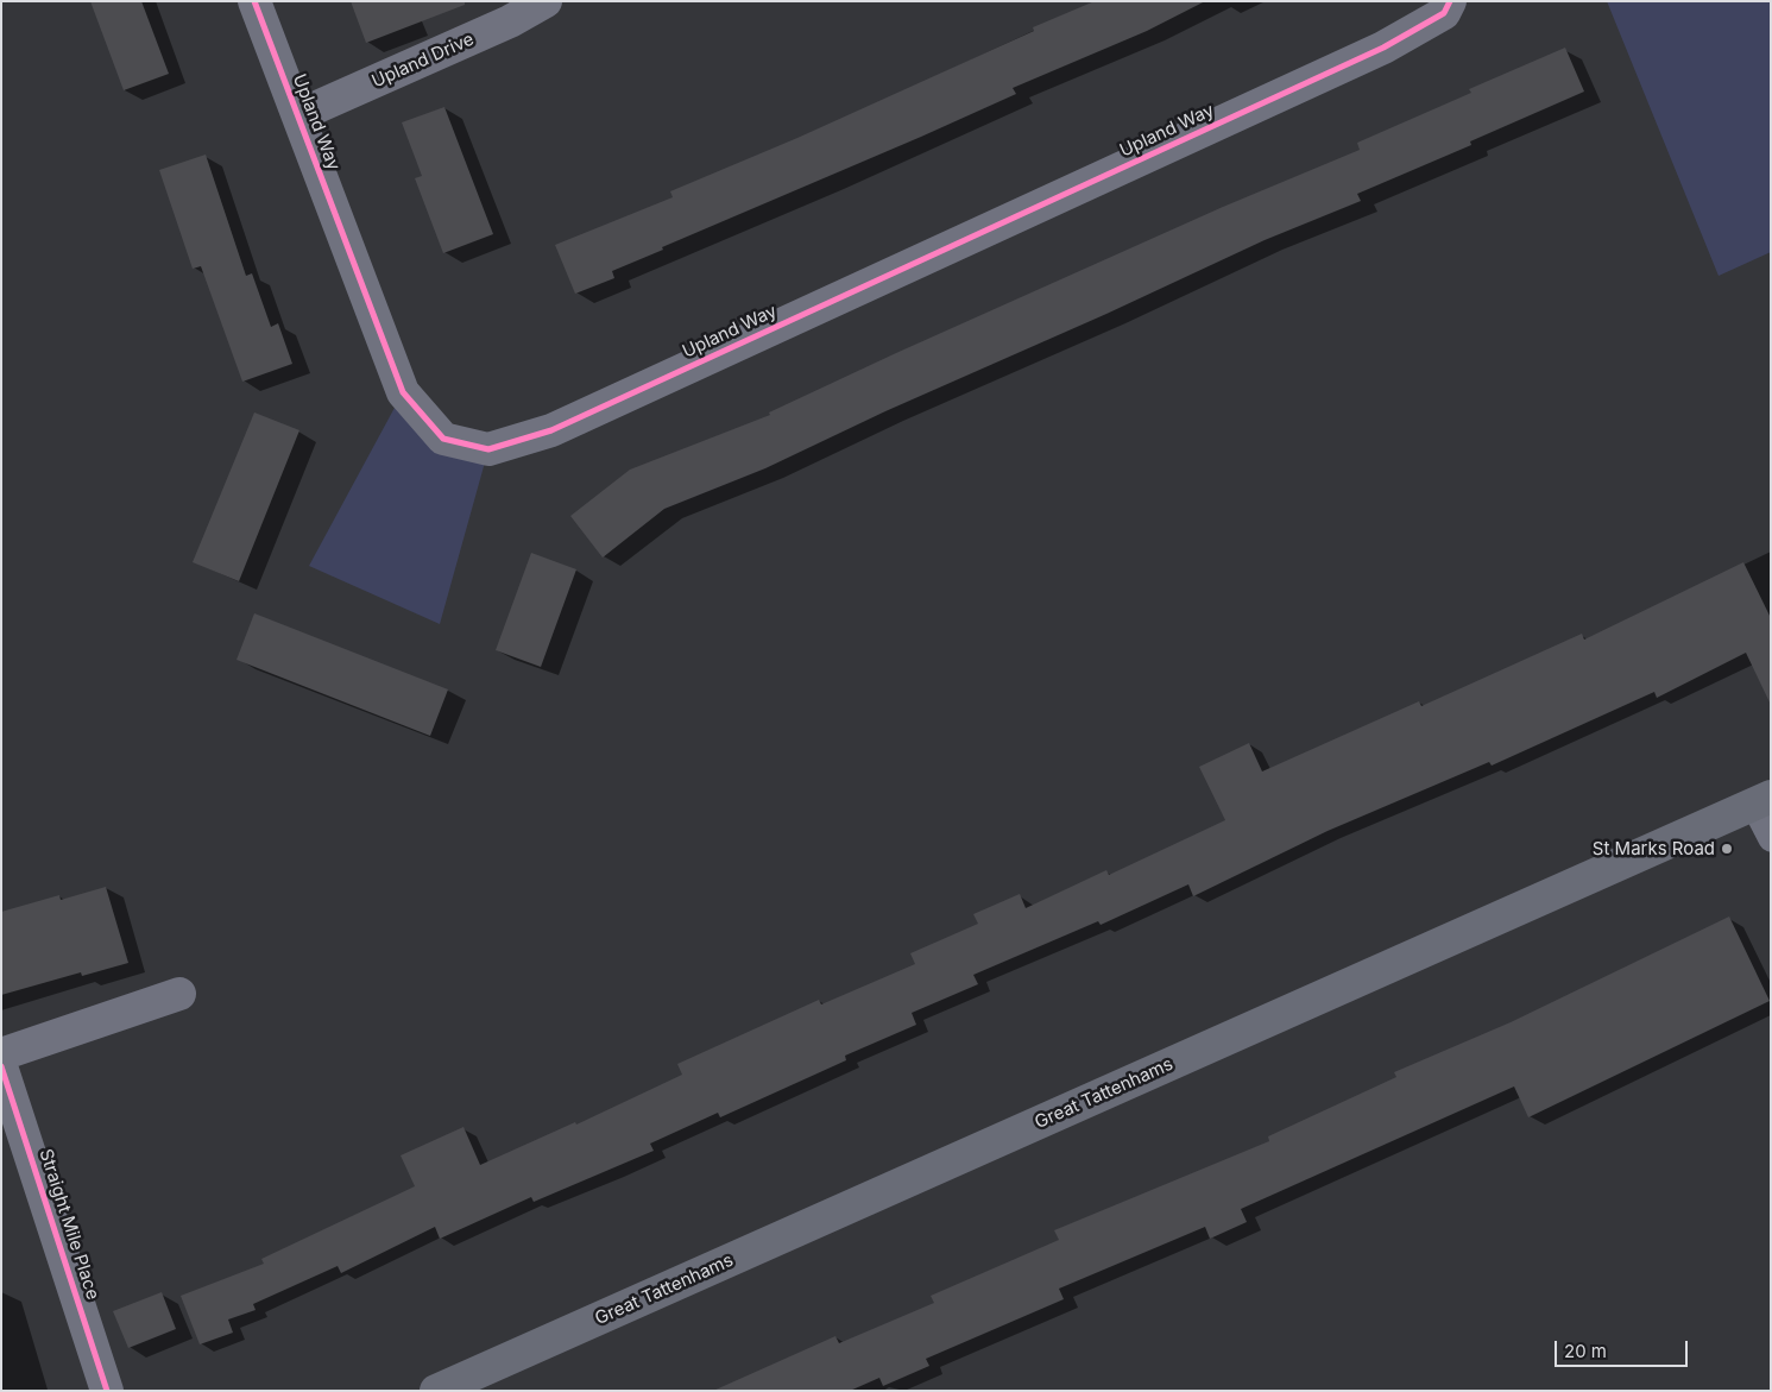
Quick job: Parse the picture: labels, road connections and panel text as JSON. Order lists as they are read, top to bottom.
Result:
{
  "streets": {
    "main road": ["Great Tattenhams"],
    "street": ["Upland Drive", "Upland Way", "Straight Mile Place"]
  },
  "crossings": [
    ["Upland Drive", "Upland Way"]
  ],
  "places": ["St Marks Road"],
  "scale_bar": "20 m"
}
